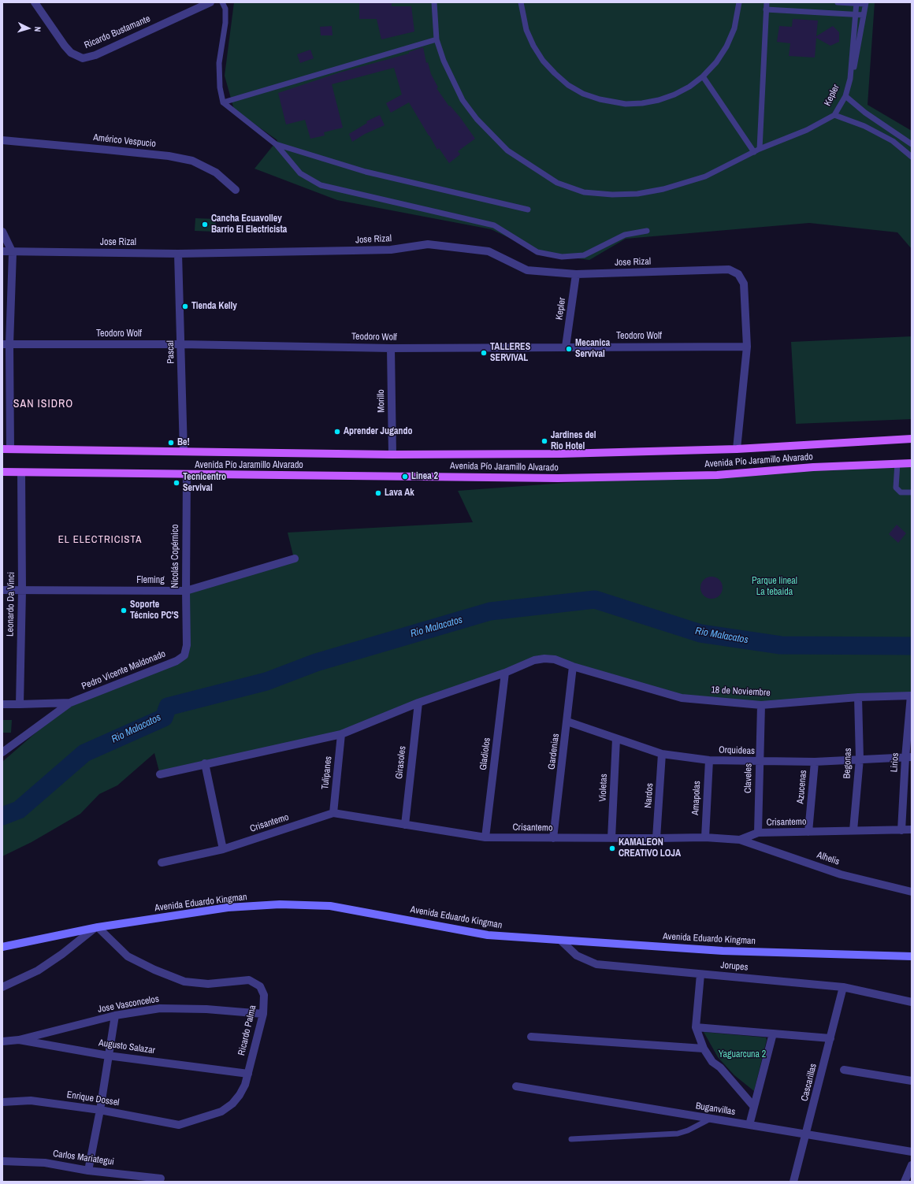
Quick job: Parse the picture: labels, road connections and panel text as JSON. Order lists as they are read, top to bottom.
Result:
{
  "streets": {
    "main road": ["Avenida Pío Jaramillo Alvarado", "Avenida Eduardo Kingman"],
    "street": [
      "Ricardo Bustamante",
      "Kepler",
      "Américo Vespucio",
      "Jose Rizal",
      "Teodoro Wolf",
      "Pascal",
      "Morillo",
      "Nicolás Copérnico",
      "Fleming",
      "Leonardo Da Vinci",
      "Pedro Vicente Maldonado",
      "18 de Noviembre",
      "Orquideas",
      "Gardenias",
      "Gladiolos",
      "Girasoles",
      "Lirios",
      "Begonas",
      "Tulipanes",
      "Claveles",
      "Azucenas",
      "Violetas",
      "Nardos",
      "Amapolas",
      "Crisantemo",
      "Alhelis",
      "Jorupes",
      "Jose Vasconcelos",
      "Ricardo Palma",
      "Augusto Salazar",
      "Cascarillas",
      "Enrique Dossel",
      "Buganvillas",
      "Carlos Mariategui"
    ]
  },
  "crossings": [
    ["Kepler", "Jose Rizal"],
    ["Kepler", "Teodoro Wolf"],
    ["Jose Rizal", "Teodoro Wolf"],
    ["Jose Rizal", "Pascal"],
    ["Teodoro Wolf", "Pascal"],
    ["Teodoro Wolf", "Morillo"],
    ["Pascal", "Avenida Pío Jaramillo Alvarado"],
    ["Morillo", "Avenida Pío Jaramillo Alvarado"],
    ["Avenida Pío Jaramillo Alvarado", "Nicolás Copérnico"],
    ["Avenida Pío Jaramillo Alvarado", "Leonardo Da Vinci"],
    ["Nicolás Copérnico", "Fleming"],
    ["Nicolás Copérnico", "Pedro Vicente Maldonado"],
    ["Fleming", "Leonardo Da Vinci"],
    ["18 de Noviembre", "Gardenias"],
    ["18 de Noviembre", "Gladiolos"],
    ["18 de Noviembre", "Girasoles"],
    ["18 de Noviembre", "Lirios"],
    ["18 de Noviembre", "Begonas"],
    ["18 de Noviembre", "Tulipanes"],
    ["18 de Noviembre", "Claveles"],
    ["Orquideas", "Gardenias"],
    ["Orquideas", "Lirios"],
    ["Orquideas", "Begonas"],
    ["Orquideas", "Claveles"],
    ["Orquideas", "Azucenas"],
    ["Orquideas", "Violetas"],
    ["Orquideas", "Nardos"],
    ["Orquideas", "Amapolas"],
    ["Gardenias", "Crisantemo"],
    ["Gladiolos", "Crisantemo"],
    ["Girasoles", "Crisantemo"],
    ["Lirios", "Crisantemo"],
    ["Begonas", "Crisantemo"],
    ["Tulipanes", "Crisantemo"],
    ["Claveles", "Crisantemo"],
    ["Azucenas", "Crisantemo"],
    ["Violetas", "Crisantemo"],
    ["Nardos", "Crisantemo"],
    ["Amapolas", "Crisantemo"],
    ["Crisantemo", "Alhelis"],
    ["Avenida Eduardo Kingman", "Jorupes"],
    ["Avenida Eduardo Kingman", "Ricardo Palma"],
    ["Jorupes", "Cascarillas"],
    ["Jose Vasconcelos", "Ricardo Palma"],
    ["Jose Vasconcelos", "Augusto Salazar"],
    ["Ricardo Palma", "Augusto Salazar"],
    ["Ricardo Palma", "Enrique Dossel"],
    ["Cascarillas", "Buganvillas"]
  ],
  "districts": ["SAN ISIDRO", "EL ELECTRICISTA"],
  "water": ["Rio Malacatos"],
  "parks": ["Parque lineal La tebaida", "Yaguarcuna 2"],
  "places": [
    "Cancha Ecuavolley Barrio El Electricista",
    "Tienda Kelly",
    "Mecanica Servival",
    "TALLERES SERVIVAL",
    "Aprender Jugando",
    "Jardines del Rio Hotel",
    "Be!",
    "Linea 2",
    "Tecnicentro Servival",
    "Lava Ak",
    "Soporte Técnico PC'S",
    "KAMALEON CREATIVO LOJA"
  ],
  "north": "right"
}
